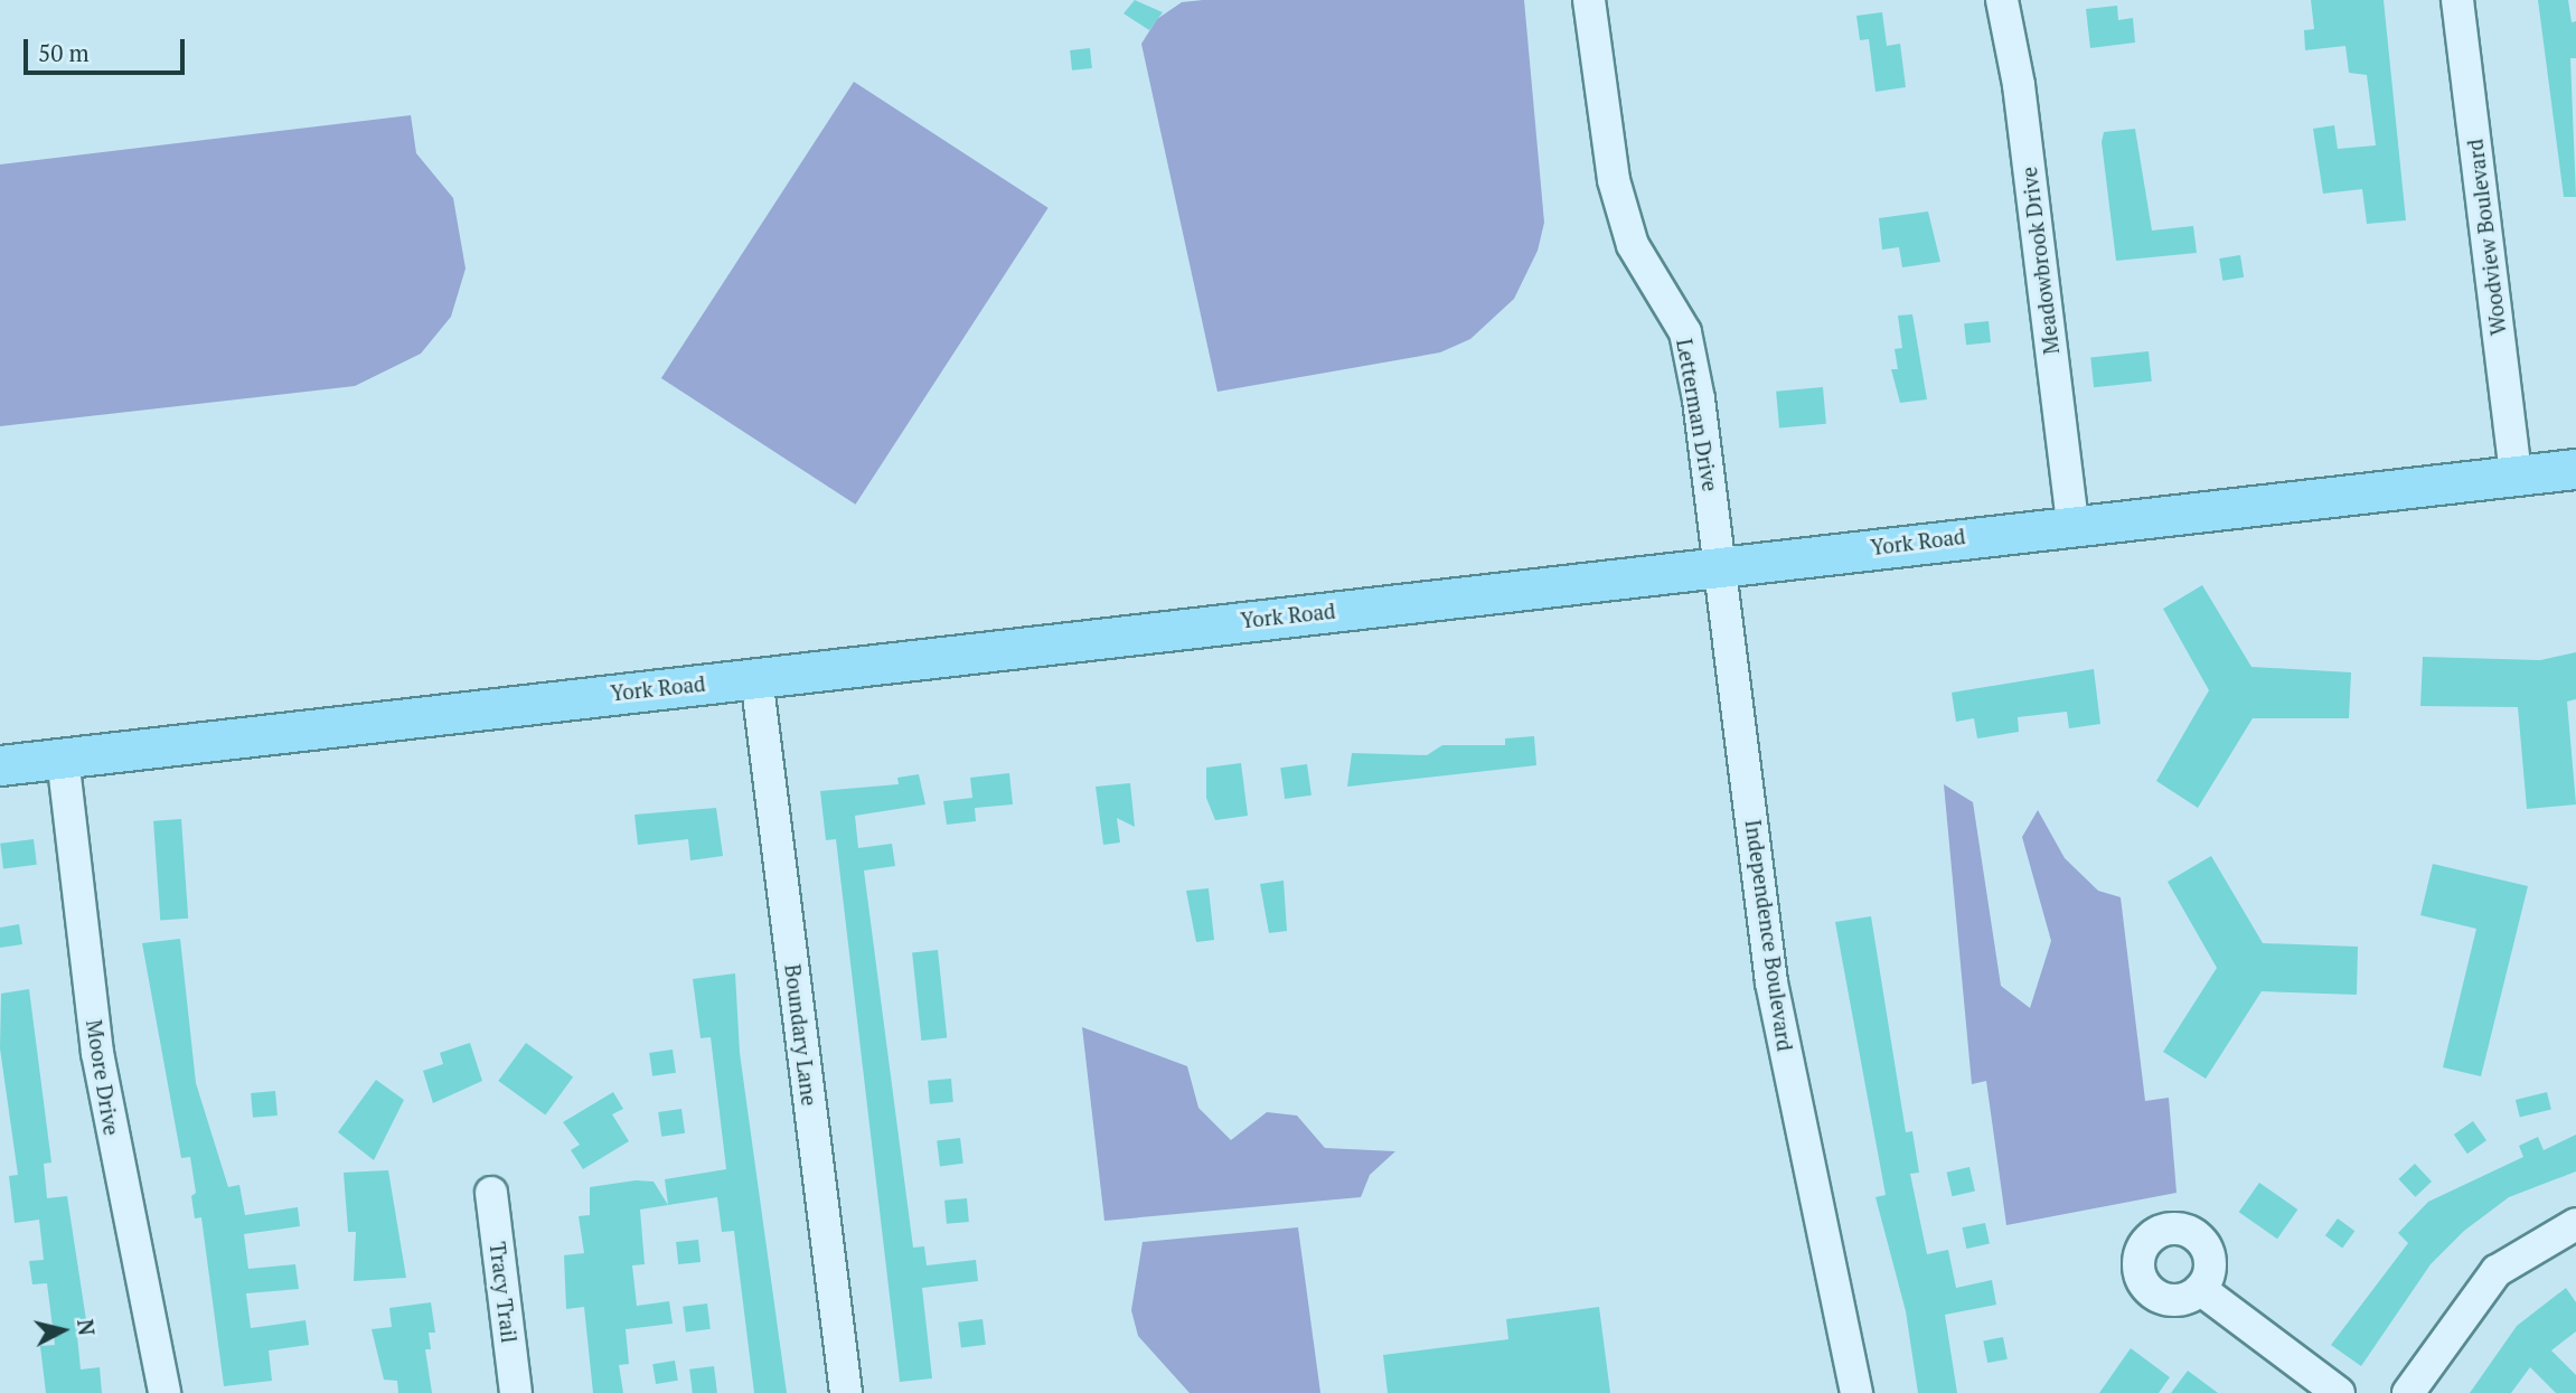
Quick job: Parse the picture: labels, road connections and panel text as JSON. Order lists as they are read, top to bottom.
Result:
{
  "streets": {
    "main road": ["York Road"],
    "street": [
      "Woodview Boulevard",
      "Meadowbrook Drive",
      "Letterman Drive",
      "Independence Boulevard",
      "Boundary Lane",
      "Moore Drive",
      "Tracy Trail"
    ]
  },
  "crossings": [
    ["Woodview Boulevard", "York Road"],
    ["Meadowbrook Drive", "York Road"],
    ["Letterman Drive", "York Road"],
    ["Letterman Drive", "Independence Boulevard"],
    ["York Road", "Independence Boulevard"],
    ["York Road", "Boundary Lane"],
    ["York Road", "Moore Drive"]
  ],
  "scale_bar": "50 m",
  "north": "right"
}
